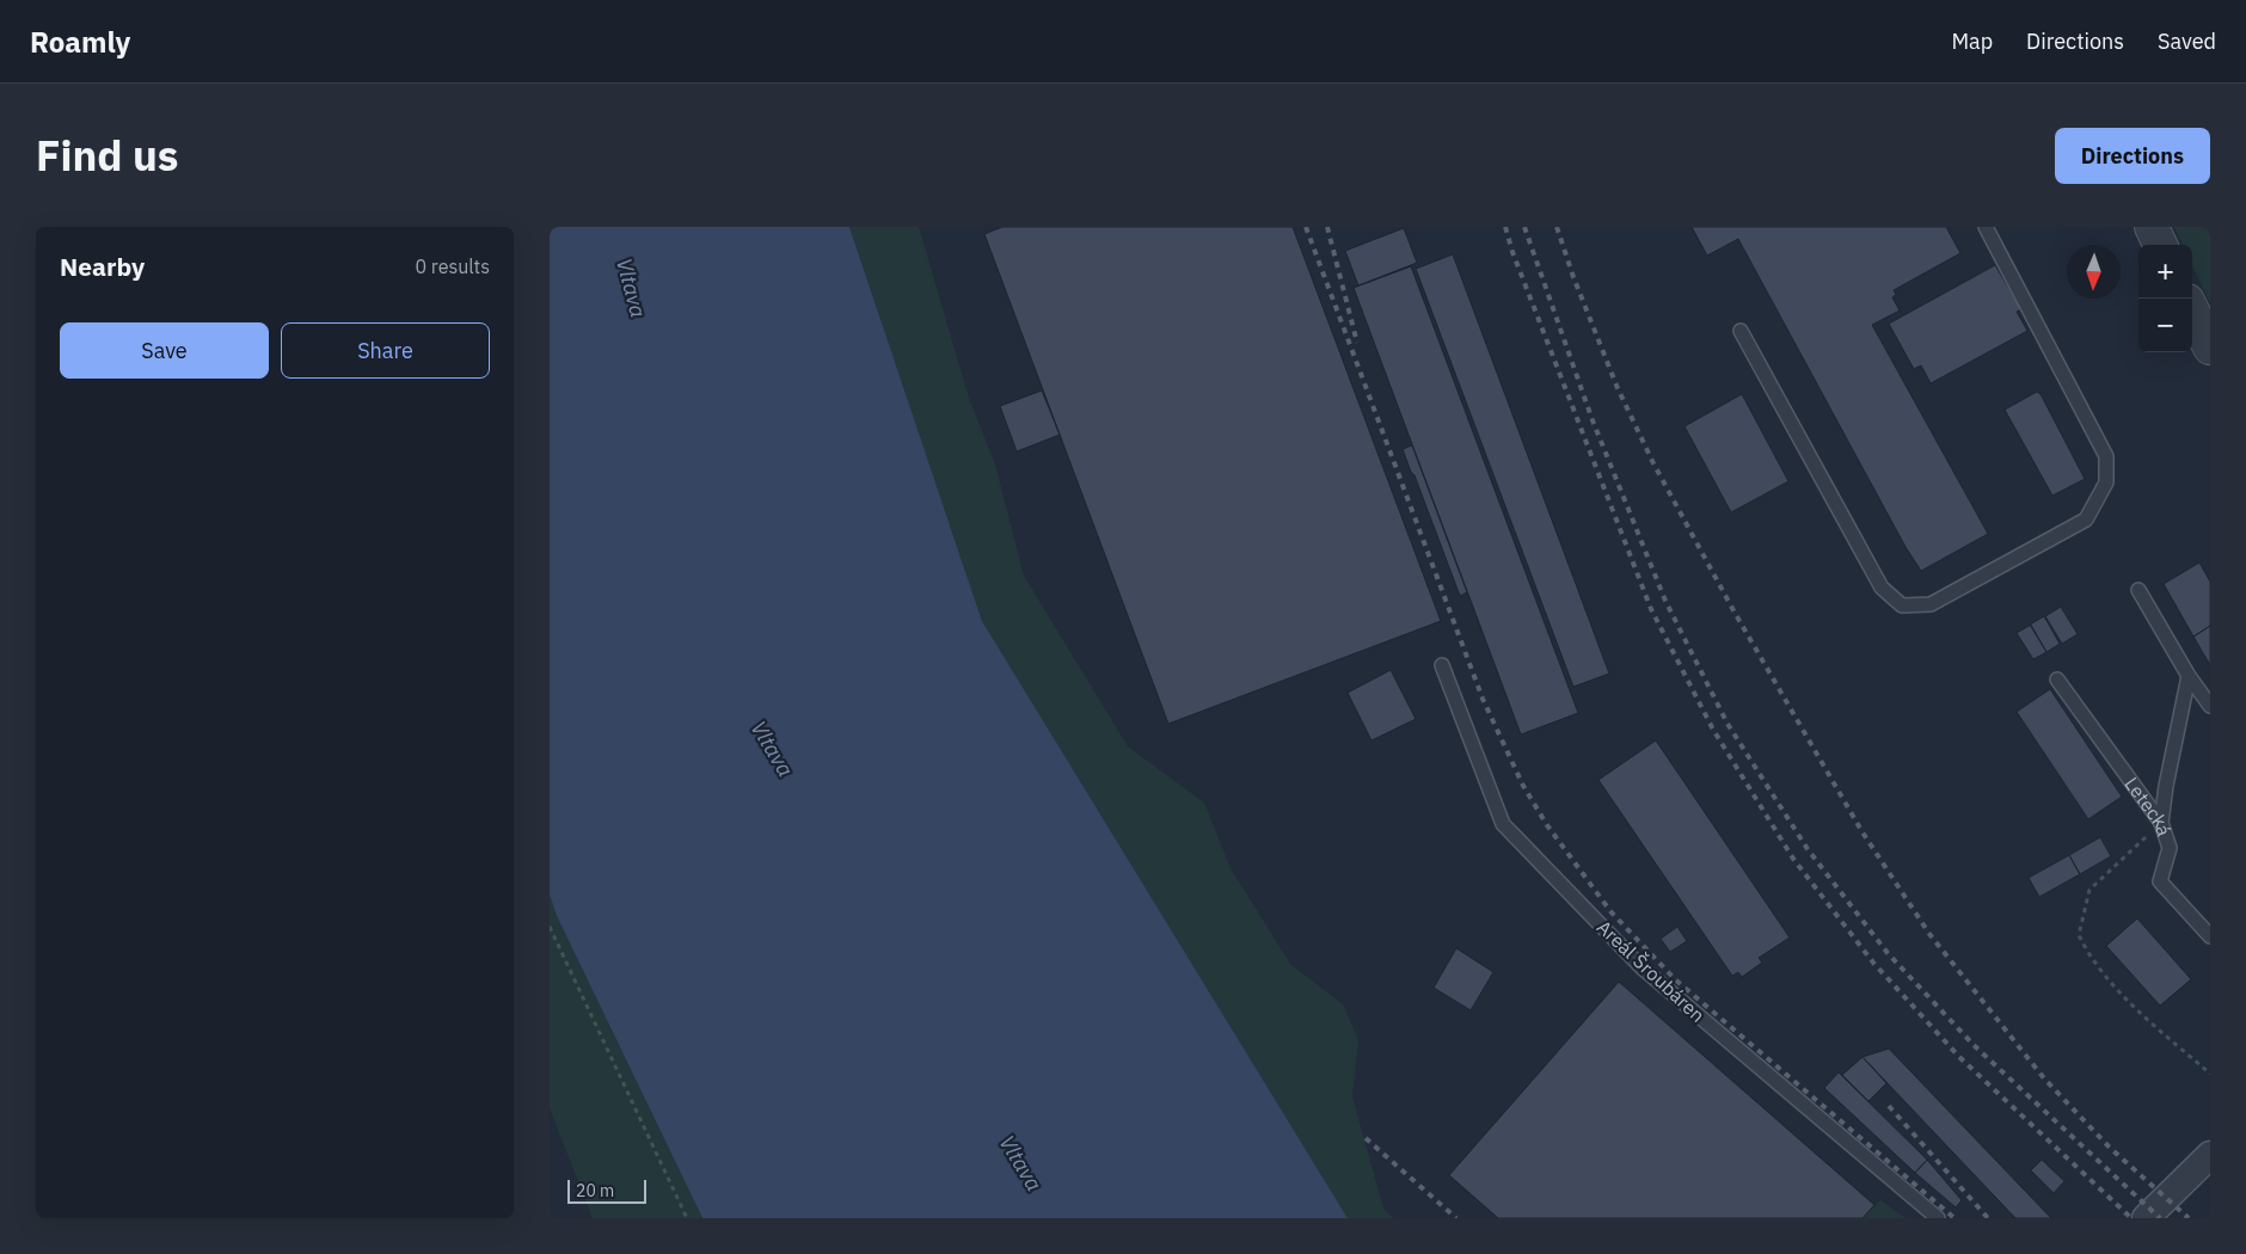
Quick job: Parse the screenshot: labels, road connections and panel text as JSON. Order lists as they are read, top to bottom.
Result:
{
  "streets": {
    "lane": ["Letecká", "Areál Šroubáren"]
  },
  "water": ["Vltava"],
  "scale_bar": "20 m",
  "north": "bottom",
  "page": {
    "header": "Roamly",
    "nav": ["Map", "Directions", "Saved"],
    "title": "Find us",
    "buttons": [
      "Directions",
      ["Save", "Share"]
    ],
    "heading": ["Nearby", "0 results"],
    "map_buttons": ["+", "−"],
    "scale": "20 m"
  }
}
